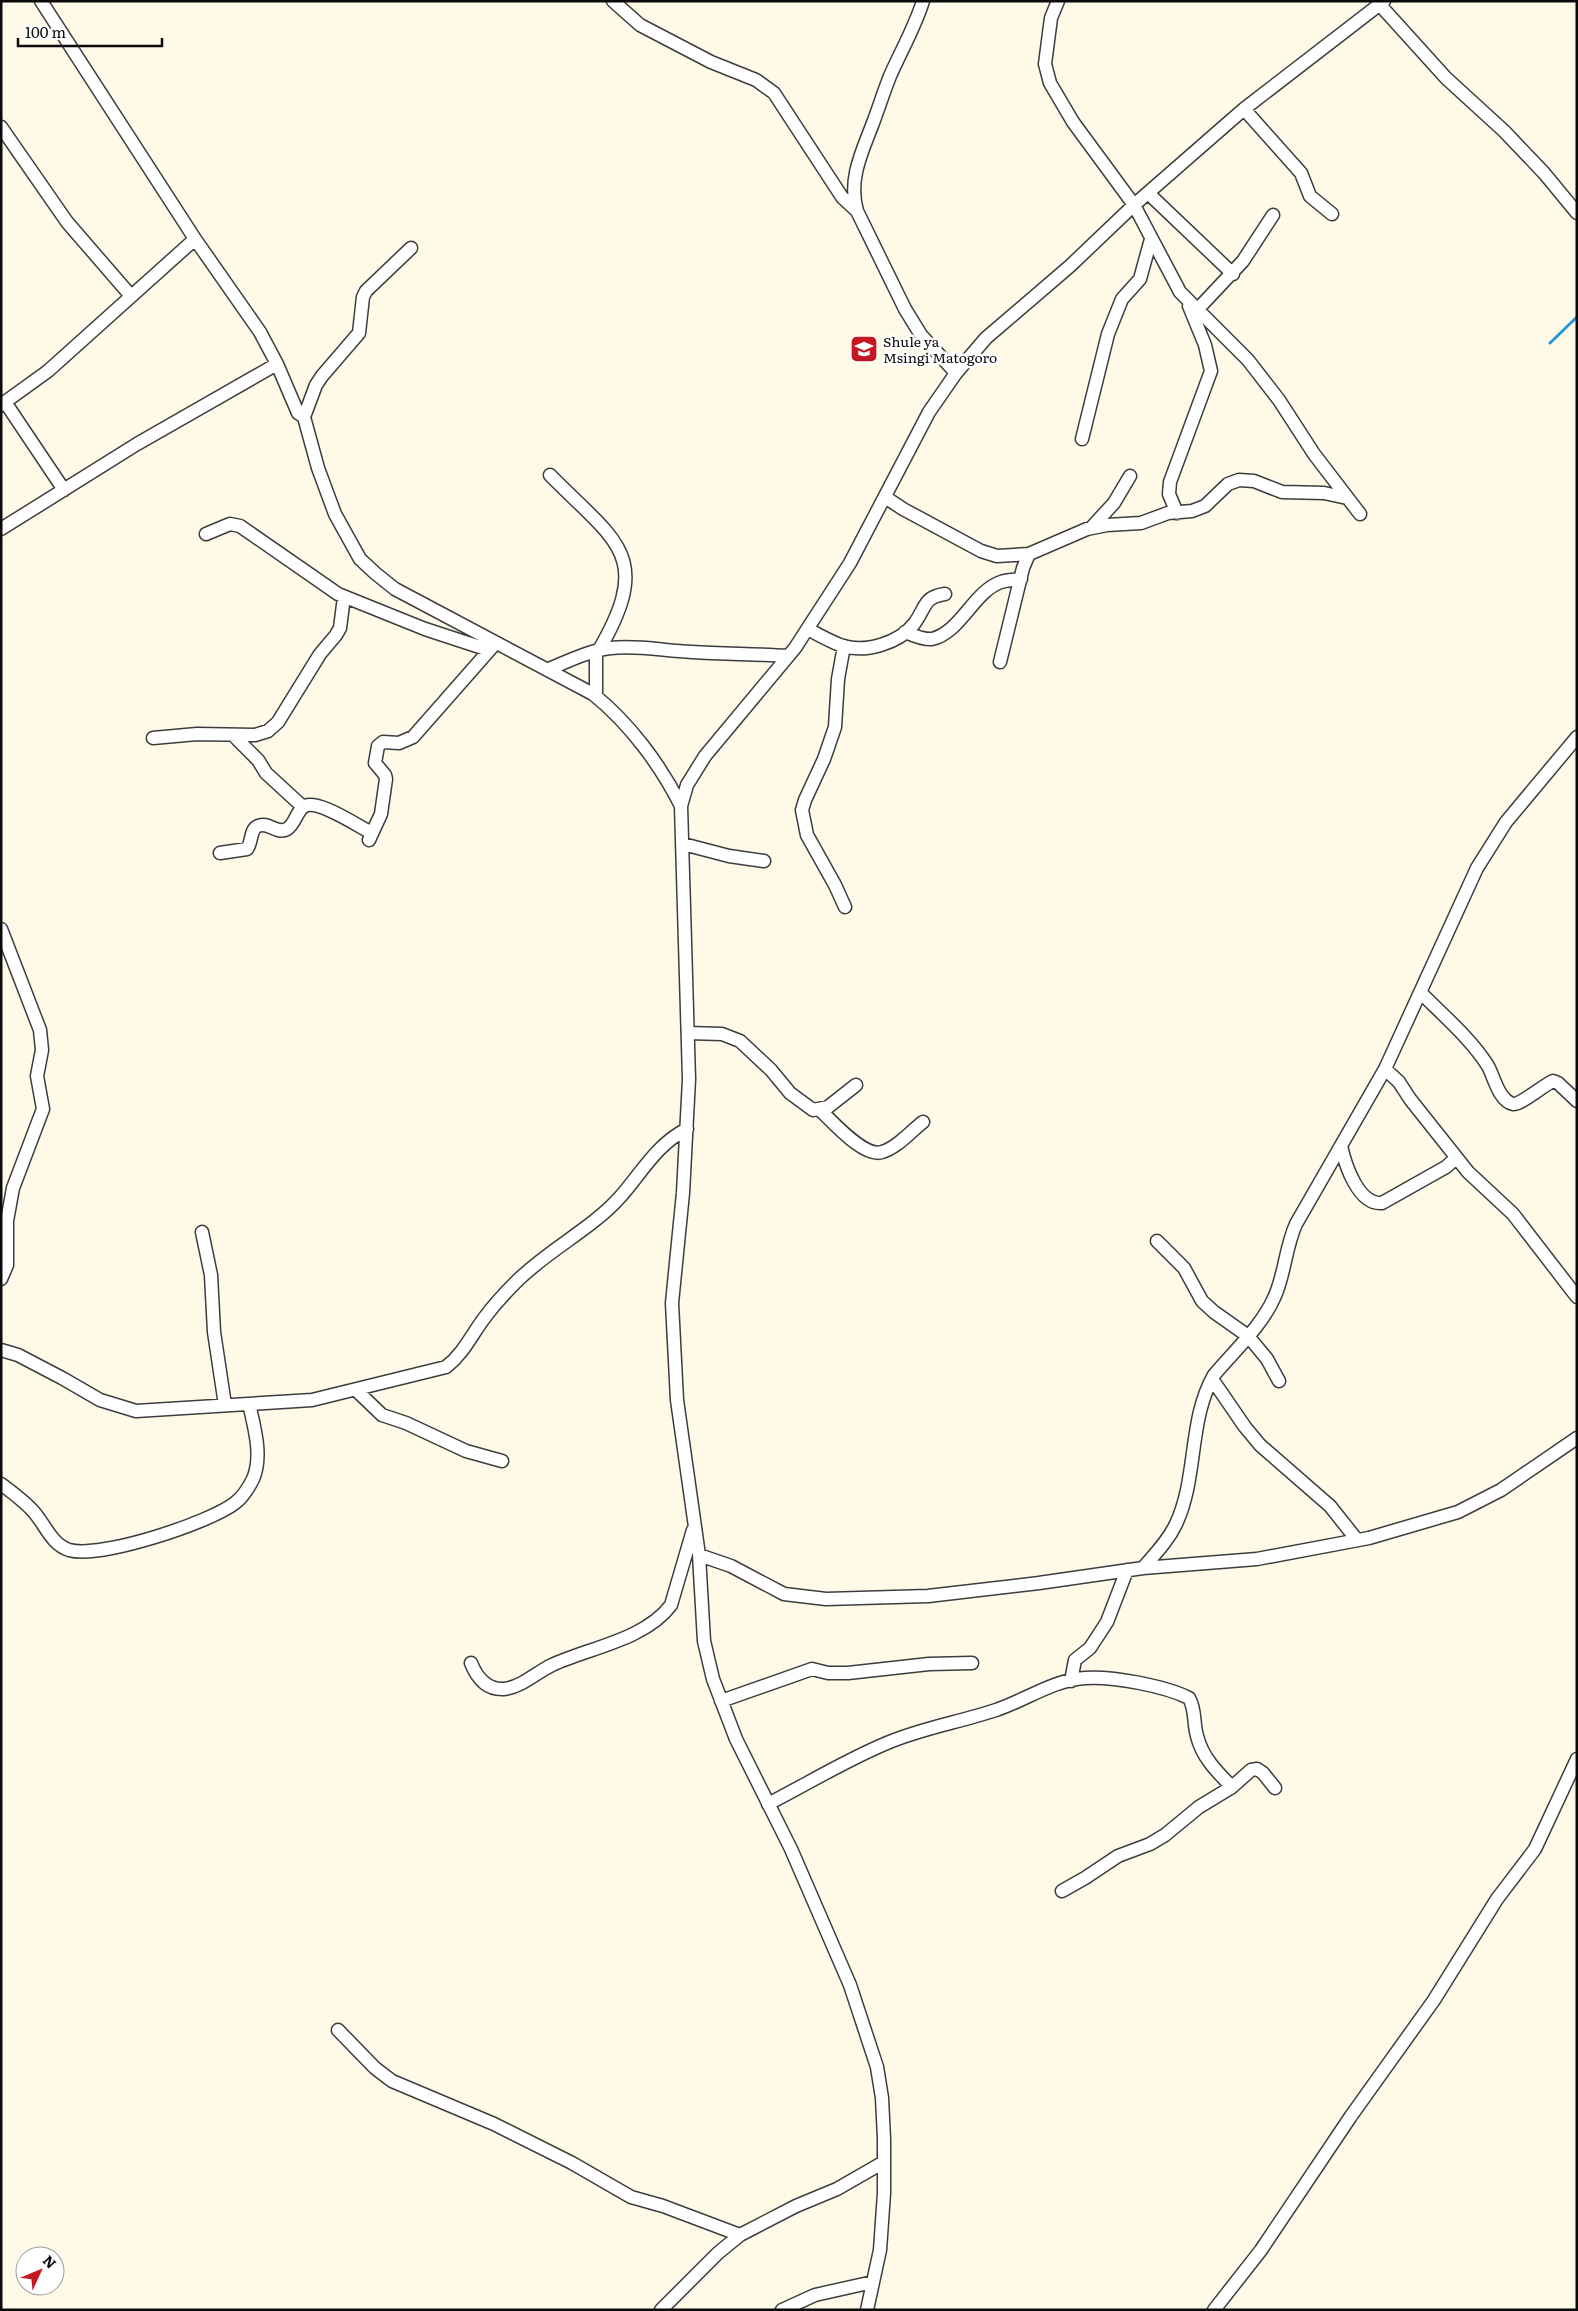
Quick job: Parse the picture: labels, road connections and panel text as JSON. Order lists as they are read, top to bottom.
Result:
{
  "places": {
    "school or university": ["Shule ya Msingi Matogoro"]
  },
  "scale_bar": "100 m",
  "north": "top right"
}
